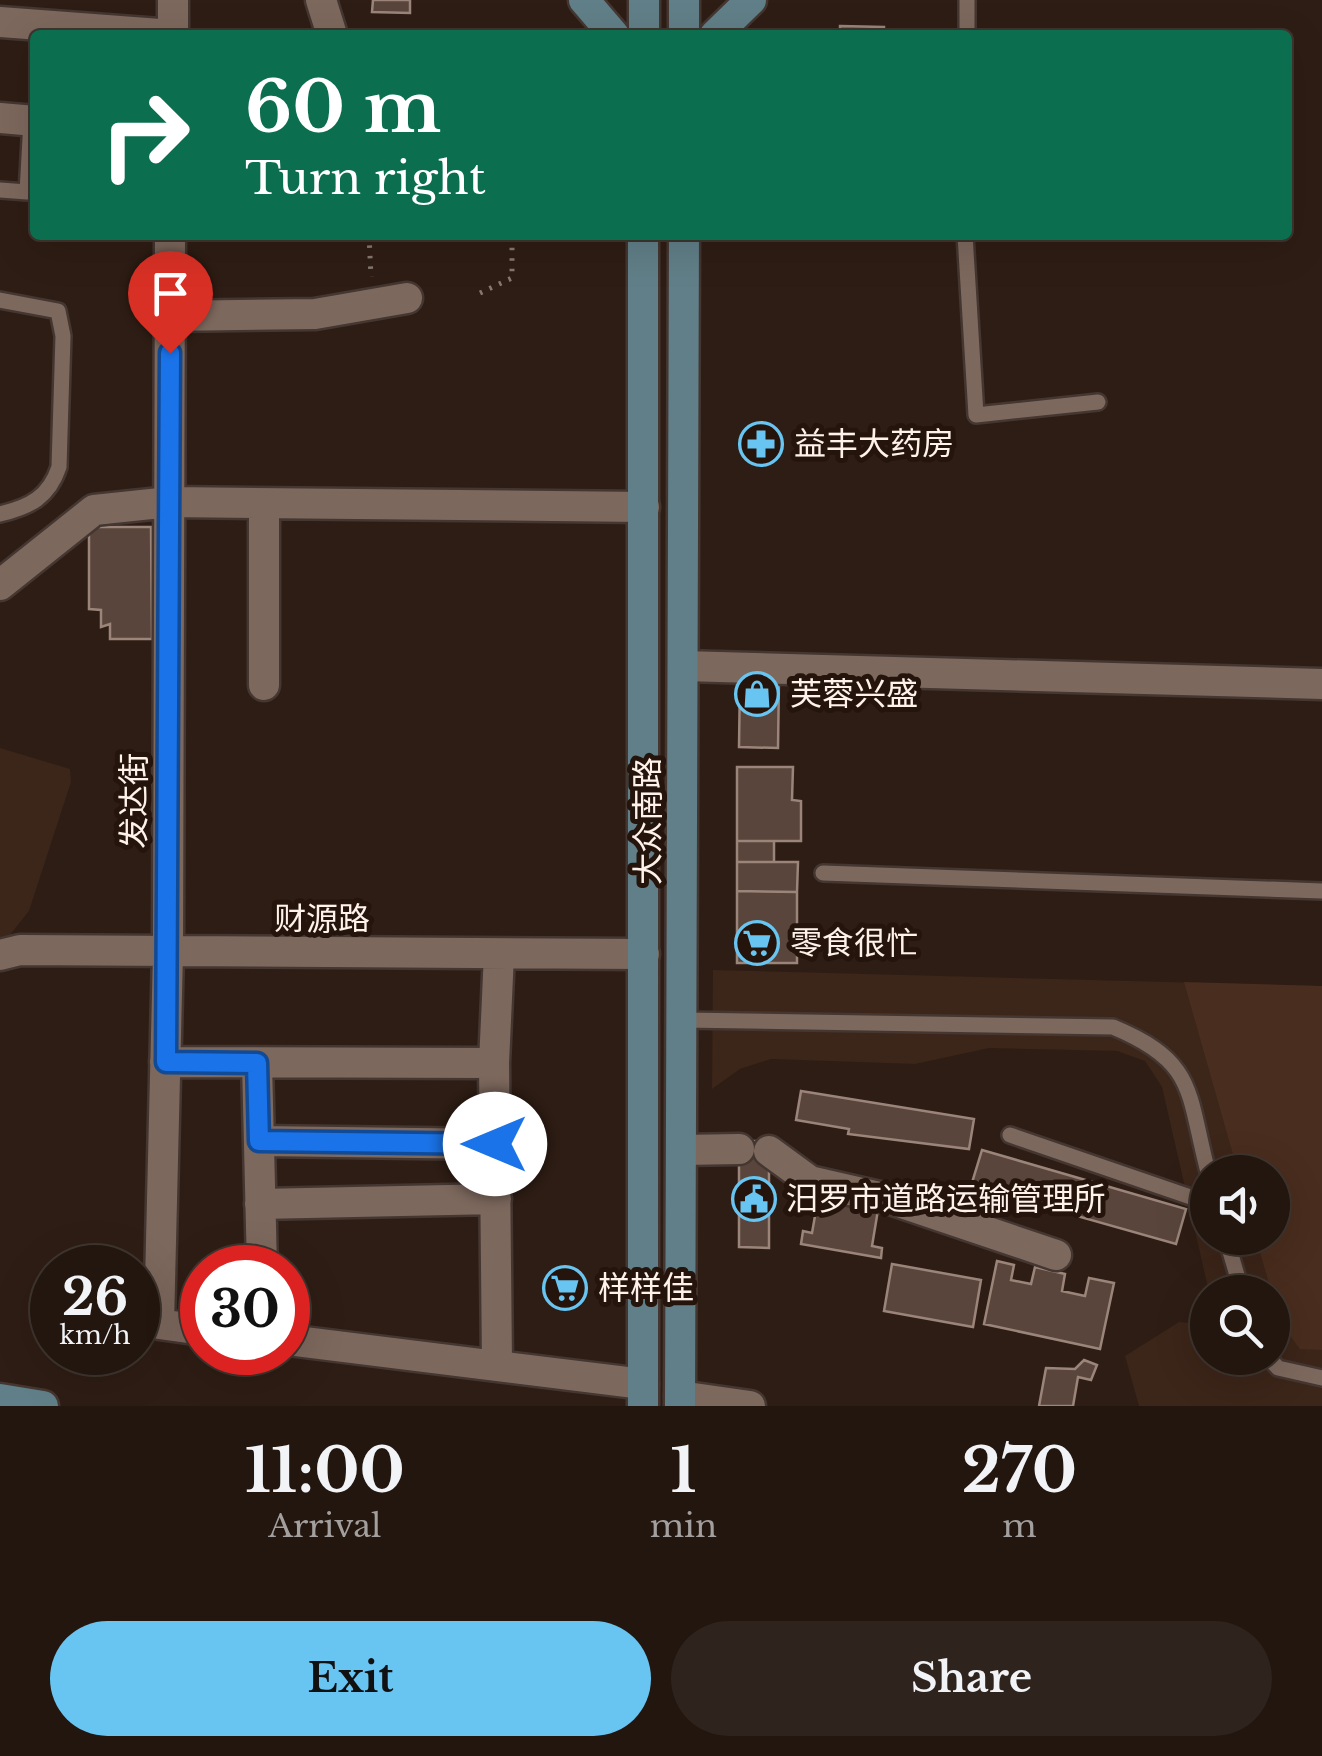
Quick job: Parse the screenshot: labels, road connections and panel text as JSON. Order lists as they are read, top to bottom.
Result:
{
  "streets": {
    "main road": ["大众南路"],
    "street": ["发达街", "财源路"]
  },
  "crossings": [
    ["发达街", "财源路"],
    ["大众南路", "财源路"]
  ],
  "places": {
    "pharmacy": ["益丰大药房"],
    "shop": ["芙蓉兴盛"],
    "supermarket": ["零食很忙", "样样佳"],
    "public building": ["汨罗市道路运输管理所"]
  },
  "page": {
    "turn": ["60 m", "Turn right"],
    "speed": "26 km/h",
    "limit": "30",
    "eta": [
      "11:00",
      "Arrival",
      "1",
      "min",
      "270",
      "m"
    ],
    "buttons": ["Exit", "Share"]
  }
}
